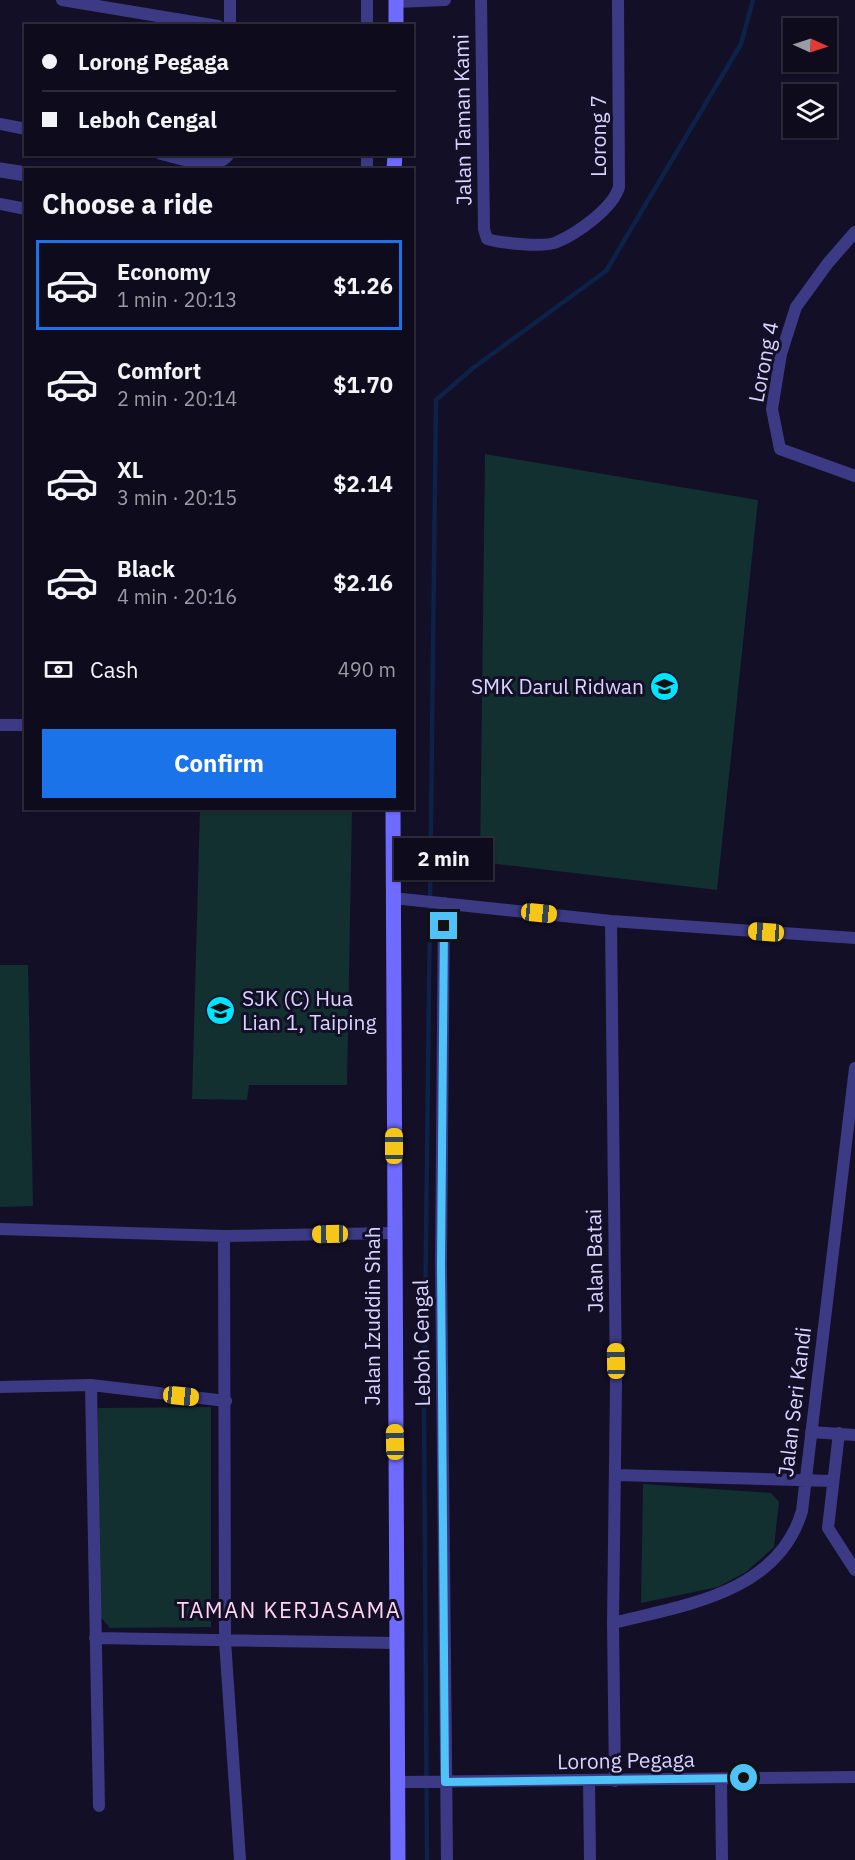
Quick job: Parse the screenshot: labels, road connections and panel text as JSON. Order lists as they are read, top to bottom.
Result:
{
  "streets": {
    "main road": ["Jalan Izuddin Shah"],
    "street": [
      "Jalan Taman Kami",
      "Lorong 7",
      "Lorong 4",
      "Jalan Batai",
      "Leboh Cengal",
      "Jalan Seri Kandi",
      "Lorong Pegaga"
    ]
  },
  "crossings": [
    ["Jalan Taman Kami", "Lorong 7"],
    ["Jalan Batai", "Jalan Seri Kandi"],
    ["Jalan Batai", "Lorong Pegaga"],
    ["Jalan Izuddin Shah", "Lorong Pegaga"],
    ["Leboh Cengal", "Lorong Pegaga"]
  ],
  "districts": ["TAMAN KERJASAMA"],
  "places": {
    "school or university": ["SMK Darul Ridwan", "SJK (C) Hua Lian 1, Taiping"]
  },
  "north": "right",
  "page": {
    "banner": ["Lorong Pegaga", "Leboh Cengal"],
    "heading": "Choose a ride",
    "list": [
      {
        "name": "Economy",
        "note": "1 min · 20:13",
        "value": "$1.26"
      },
      {
        "name": "Comfort",
        "note": "2 min · 20:14",
        "value": "$1.70"
      },
      {
        "name": "XL",
        "note": "3 min · 20:15",
        "value": "$2.14"
      },
      {
        "name": "Black",
        "note": "4 min · 20:16",
        "value": "$2.16"
      }
    ],
    "pay": ["Cash", "490 m"],
    "buttons": "Confirm",
    "bubble": "2 min"
  }
}
